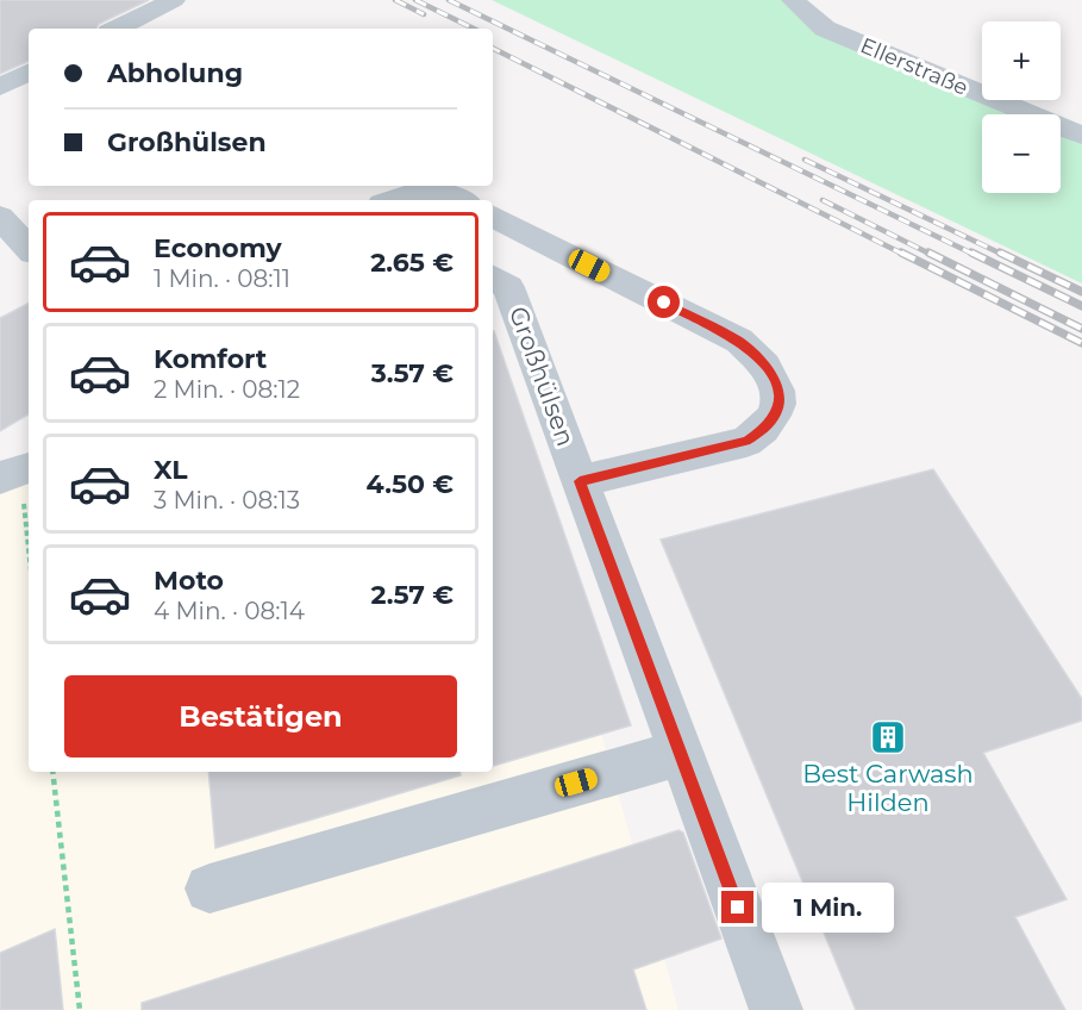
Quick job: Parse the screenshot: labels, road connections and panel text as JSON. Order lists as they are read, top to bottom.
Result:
{
  "streets": {
    "street": ["Ellerstraße", "Großhülsen"]
  },
  "places": {
    "building": ["Best Carwash Hilden"]
  },
  "page": {
    "map_buttons": ["+", "−"],
    "banner": ["Abholung", "Großhülsen"],
    "list": [
      {
        "name": "Economy",
        "note": "1 Min. · 08:11",
        "value": "2.65 €"
      },
      {
        "name": "Komfort",
        "note": "2 Min. · 08:12",
        "value": "3.57 €"
      },
      {
        "name": "XL",
        "note": "3 Min. · 08:13",
        "value": "4.50 €"
      },
      {
        "name": "Moto",
        "note": "4 Min. · 08:14",
        "value": "2.57 €"
      }
    ],
    "buttons": "Bestätigen",
    "bubble": "1 Min."
  }
}
